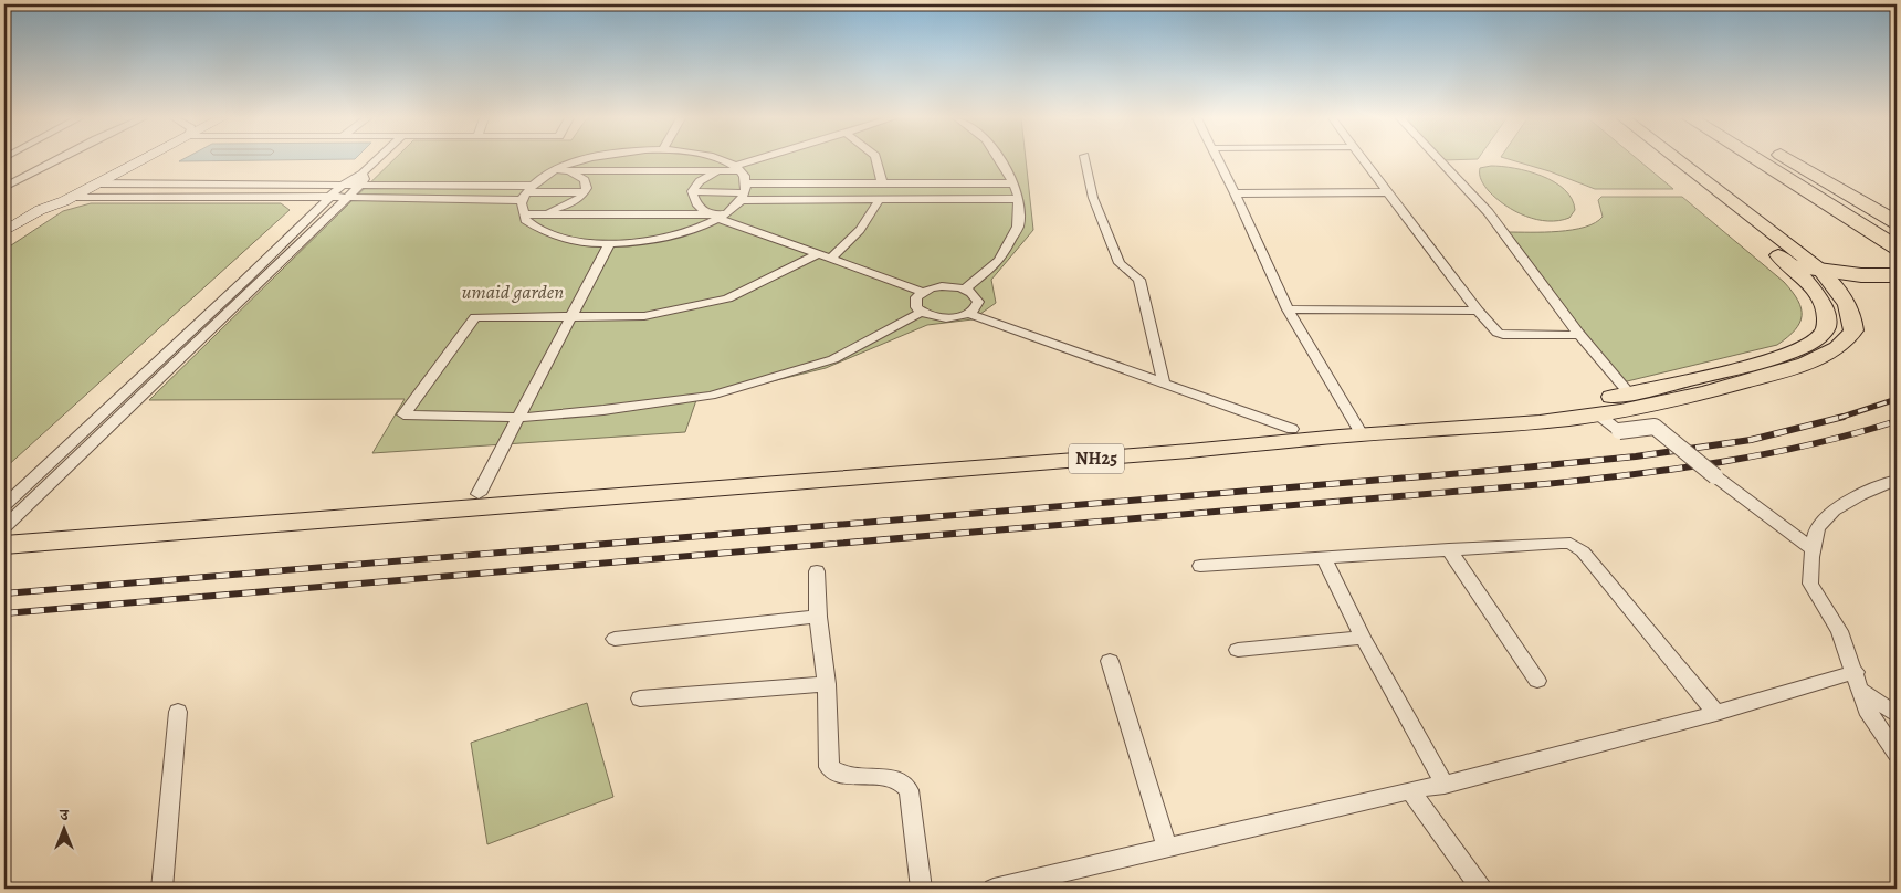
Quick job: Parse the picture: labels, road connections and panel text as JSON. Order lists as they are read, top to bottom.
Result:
{
  "streets": {
    "main road": ["NH25"]
  },
  "parks": ["umaid garden"],
  "north": "top"
}
